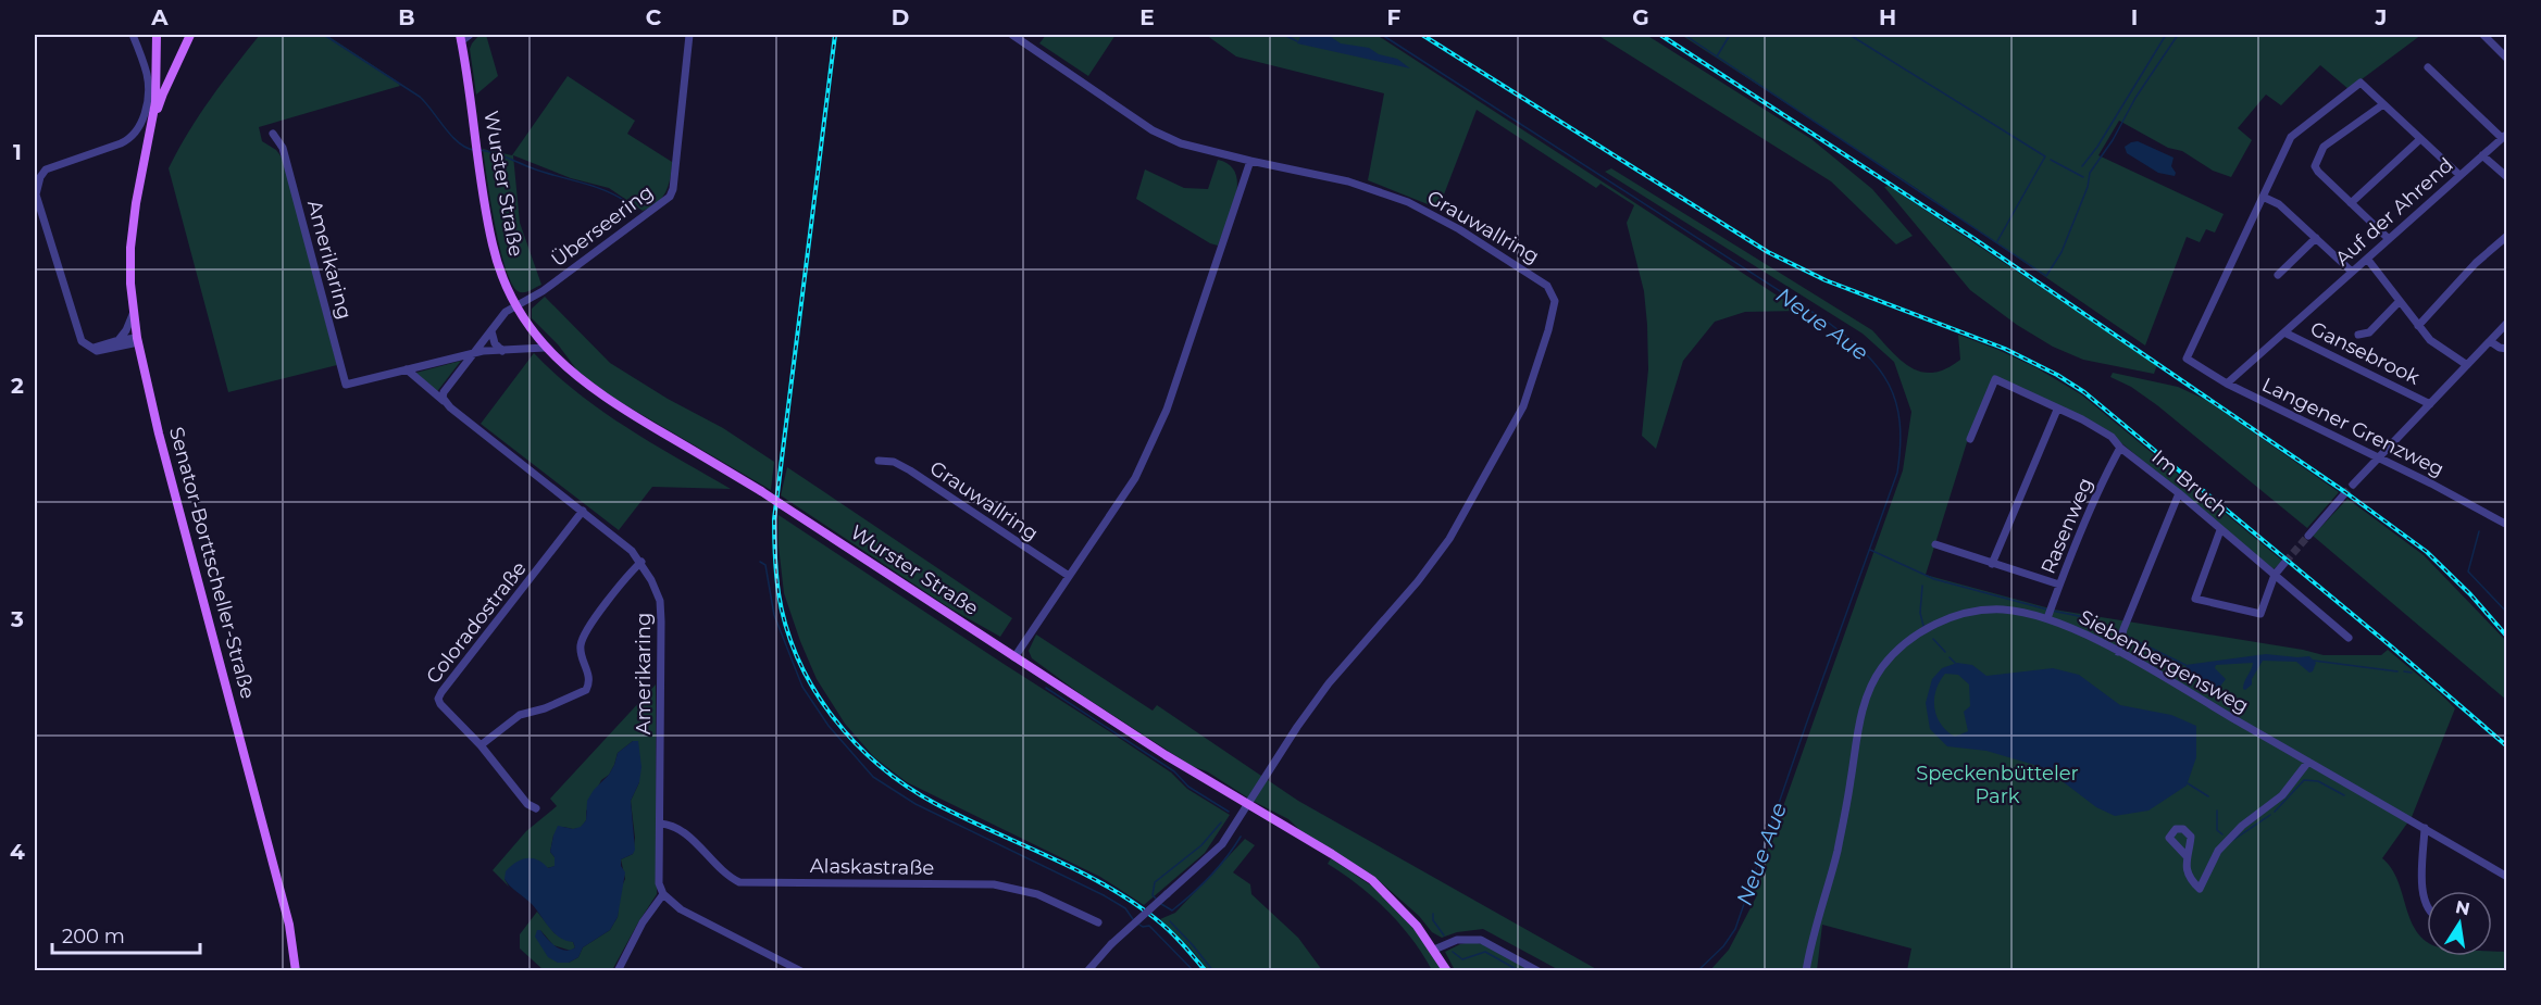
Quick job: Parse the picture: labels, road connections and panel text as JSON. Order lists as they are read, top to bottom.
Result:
{
  "streets": {
    "main road": ["Wurster Straße", "Senator-Borttscheller-Straße"],
    "street": [
      "Auf der Ahrend",
      "Überseering",
      "Grauwallring",
      "Amerikaring",
      "Gansebrook",
      "Langener Grenzweg",
      "Im Bruch",
      "Rasenweg",
      "Coloradostraße",
      "Siebenbergensweg",
      "Alaskastraße"
    ]
  },
  "crossings": [
    ["Wurster Straße", "Überseering"],
    ["Wurster Straße", "Grauwallring"],
    ["Wurster Straße", "Amerikaring"],
    ["Auf der Ahrend", "Gansebrook"],
    ["Auf der Ahrend", "Langener Grenzweg"],
    ["Amerikaring", "Coloradostraße"],
    ["Amerikaring", "Alaskastraße"],
    ["Im Bruch", "Rasenweg"],
    ["Rasenweg", "Siebenbergensweg"]
  ],
  "water": ["Neue Aue"],
  "parks": ["Speckenbütteler Park"],
  "scale_bar": "200 m",
  "north": "top",
  "grid": {
    "columns": [
      "A",
      "B",
      "C",
      "D",
      "E",
      "F",
      "G",
      "H",
      "I",
      "J"
    ],
    "rows": [
      "1",
      "2",
      "3",
      "4"
    ]
  }
}
